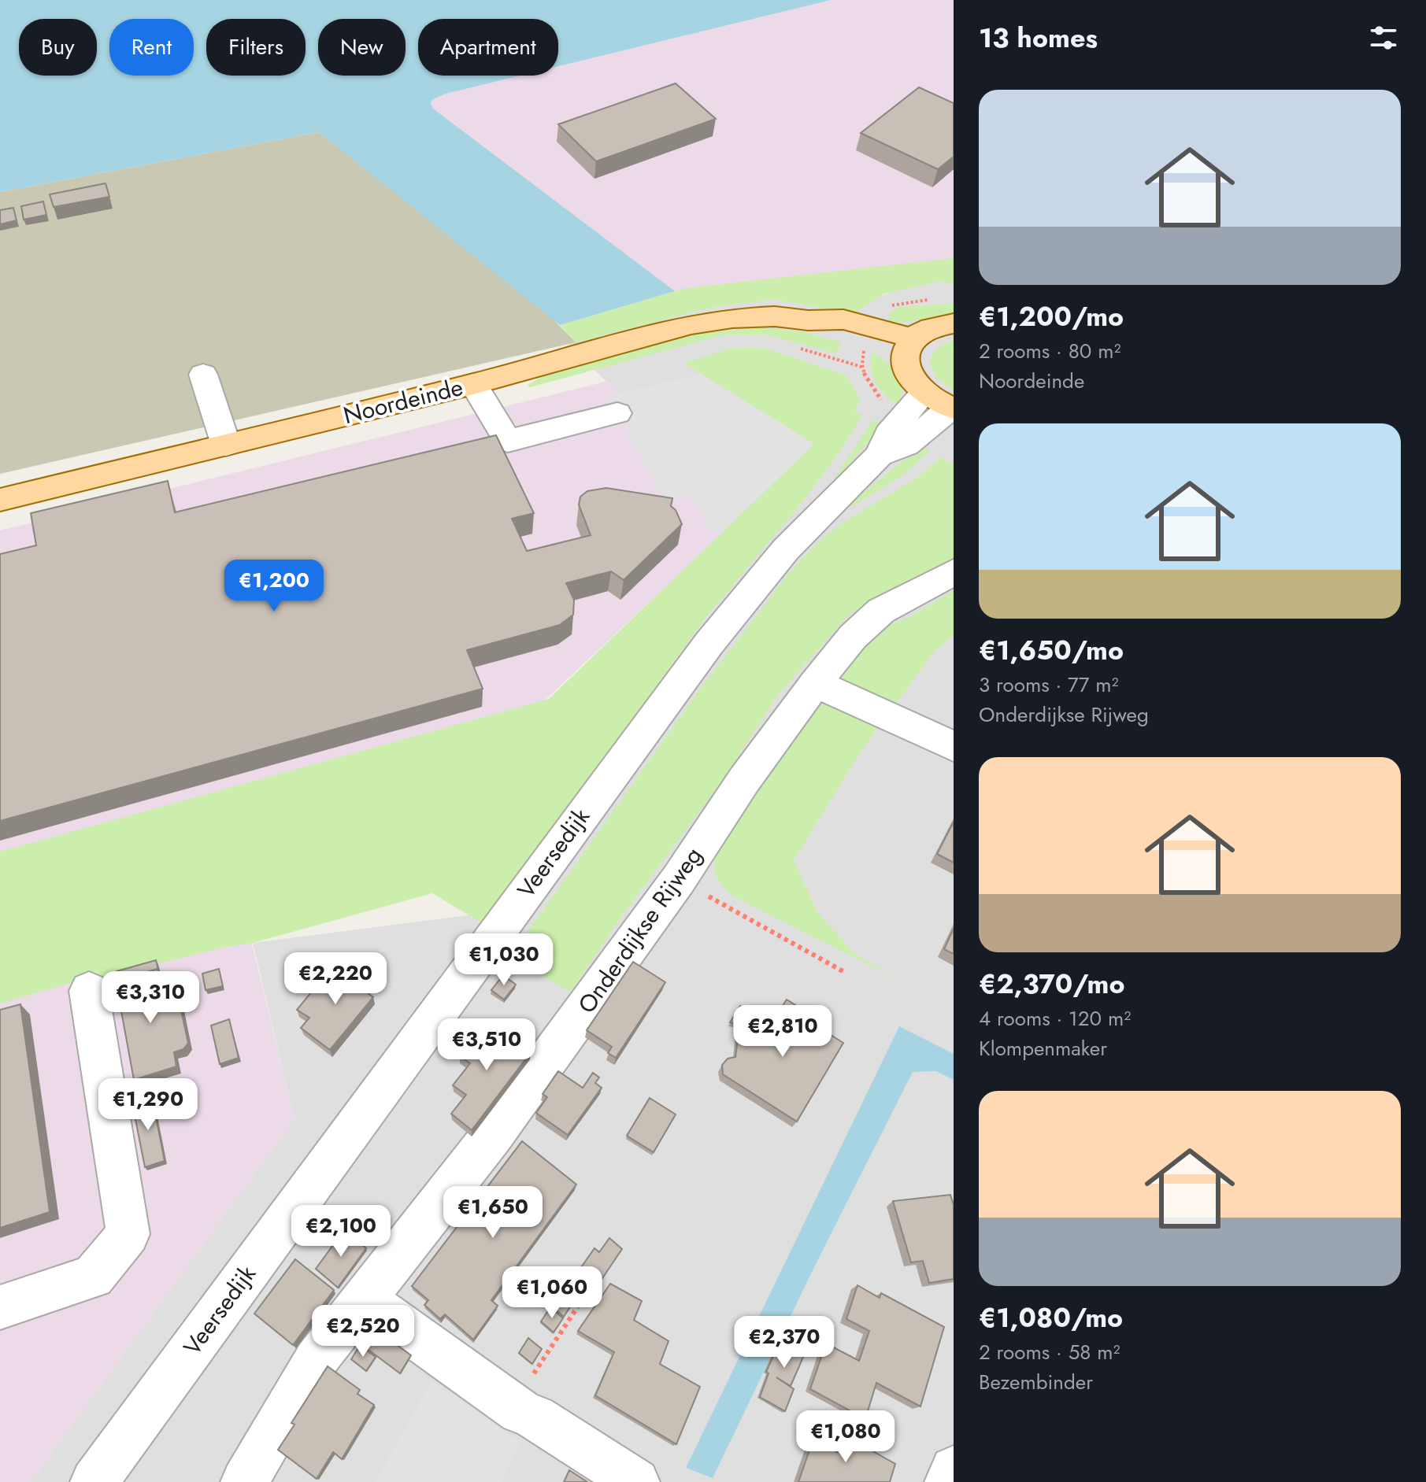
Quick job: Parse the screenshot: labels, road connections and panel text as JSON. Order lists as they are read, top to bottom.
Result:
{
  "streets": {
    "main road": ["Noordeinde"],
    "street": ["Veersedijk", "Onderdijkse Rijweg"]
  },
  "page": {
    "heading": "13 homes",
    "chip": [
      "Buy",
      "Rent",
      "Filters",
      "New",
      "Apartment"
    ],
    "list": [
      {
        "name": "€1,200/mo",
        "note": "2 rooms · 80 m² · Noordeinde"
      },
      {
        "name": "€1,650/mo",
        "note": "3 rooms · 77 m² · Onderdijkse Rijweg"
      },
      {
        "name": "€2,370/mo",
        "note": "4 rooms · 120 m² · Klompenmaker"
      },
      {
        "name": "€1,080/mo",
        "note": "2 rooms · 58 m² · Bezembinder"
      }
    ],
    "price": [
      "€1,200",
      "€1,030",
      "€2,220",
      "€3,310",
      "€2,810",
      "€3,510",
      "€1,290",
      "€1,650",
      "€2,100",
      "€1,060",
      "€2,520",
      "€2,370",
      "€1,080"
    ]
  }
}
